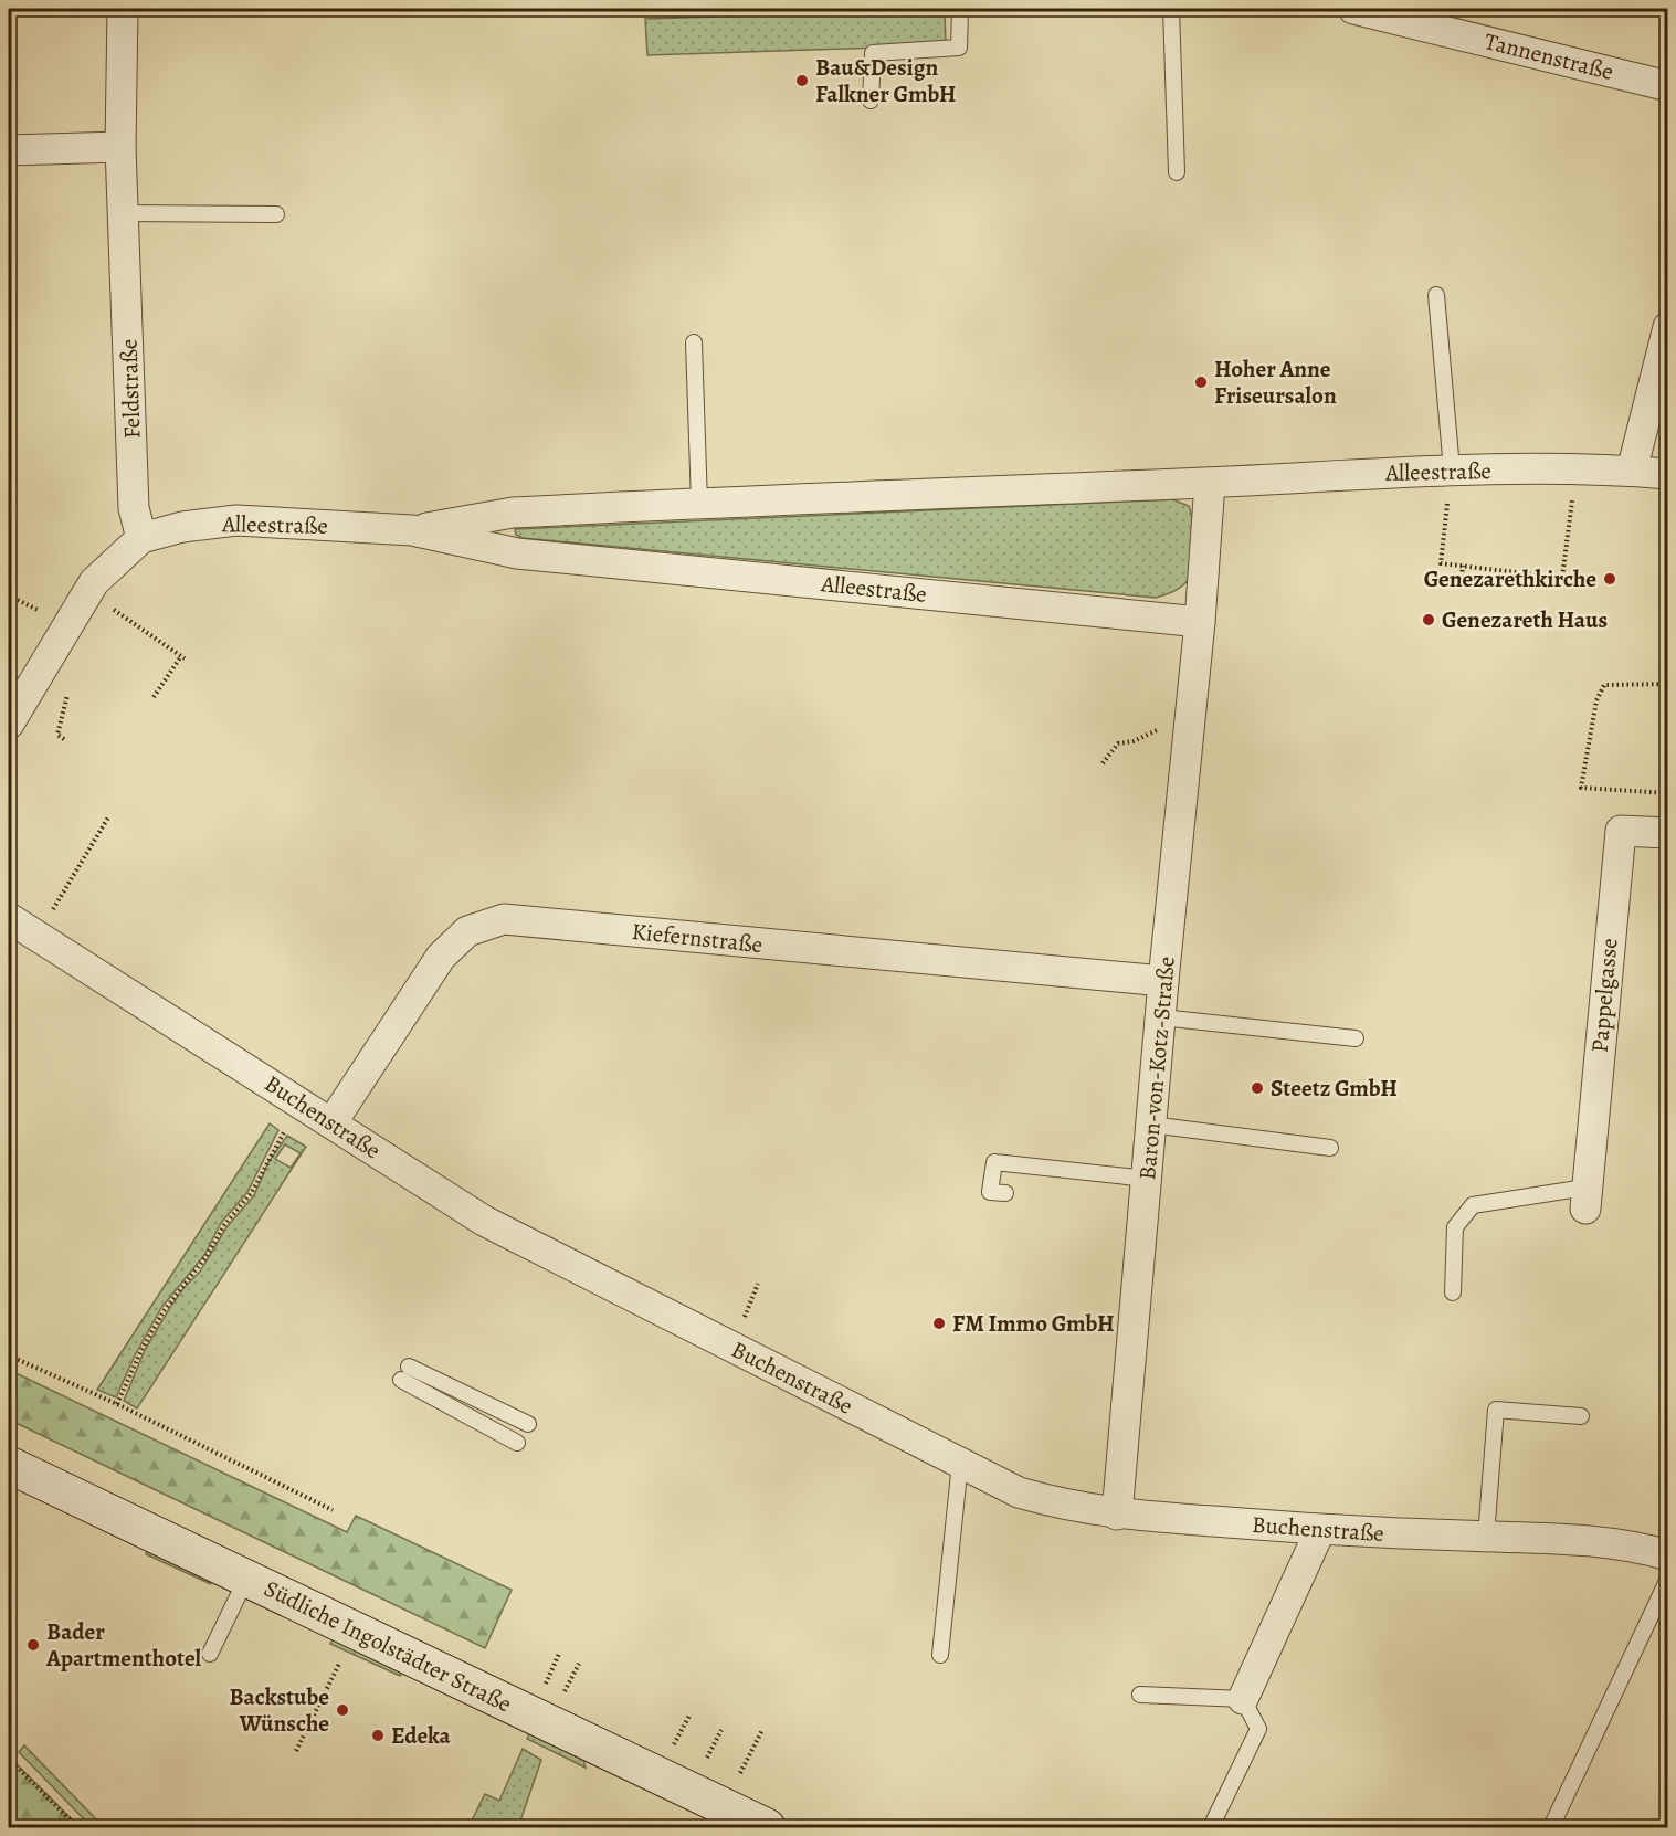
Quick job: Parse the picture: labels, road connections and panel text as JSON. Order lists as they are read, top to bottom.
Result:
{
  "streets": {
    "street": [
      "Tannenstraße",
      "Feldstraße",
      "Alleestraße",
      "Kiefernstraße",
      "Pappelgasse",
      "Baron-von-Kotz-Straße",
      "Buchenstraße",
      "Südliche Ingolstädter Straße"
    ]
  },
  "crossings": [
    ["Feldstraße", "Alleestraße"],
    ["Alleestraße", "Baron-von-Kotz-Straße"],
    ["Kiefernstraße", "Baron-von-Kotz-Straße"],
    ["Kiefernstraße", "Buchenstraße"],
    ["Baron-von-Kotz-Straße", "Buchenstraße"]
  ],
  "places": [
    "Bau&Design Falkner GmbH",
    "Hoher Anne Friseursalon",
    "Genezarethkirche",
    "Genezareth Haus",
    "Steetz GmbH",
    "FM Immo GmbH",
    "Bader Apartmenthotel",
    "Backstube Wünsche",
    "Edeka"
  ]
}
